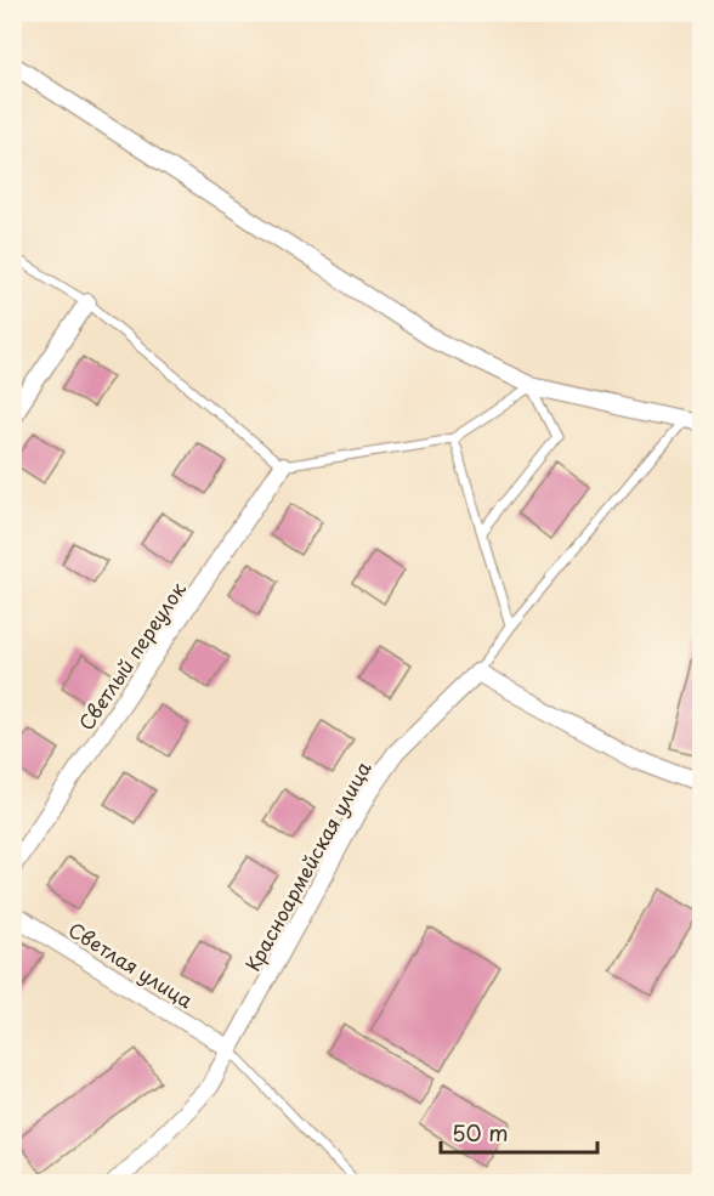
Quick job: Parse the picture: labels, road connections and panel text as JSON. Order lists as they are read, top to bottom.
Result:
{
  "streets": {
    "street": ["Светлый переулок", "Красноармейская улица", "Светлая улица"]
  },
  "crossings": [
    ["Красноармейская улица", "Светлая улица"]
  ],
  "scale_bar": "50 m"
}
